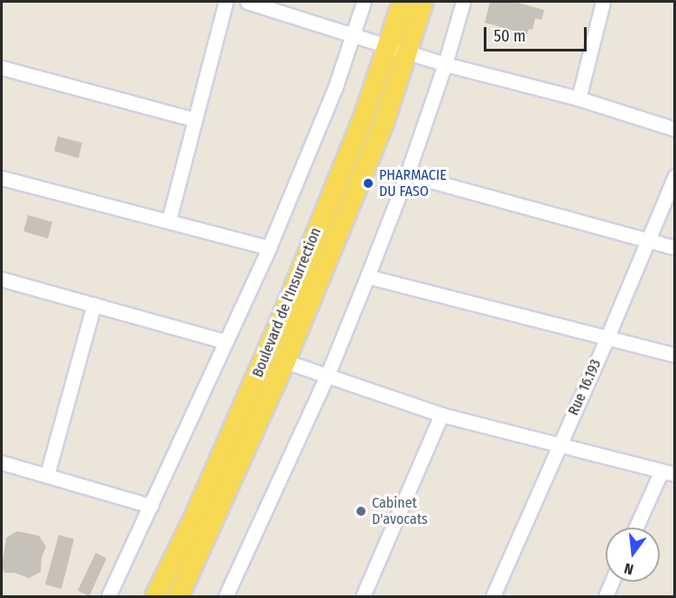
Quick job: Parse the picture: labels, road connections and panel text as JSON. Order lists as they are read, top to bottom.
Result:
{
  "streets": {
    "main road": ["Boulevard de l'Insurrection"],
    "street": ["Rue 16.193"]
  },
  "places": ["PHARMACIE DU FASO", "Cabinet D'avocats"],
  "scale_bar": "50 m",
  "north": "bottom"
}
